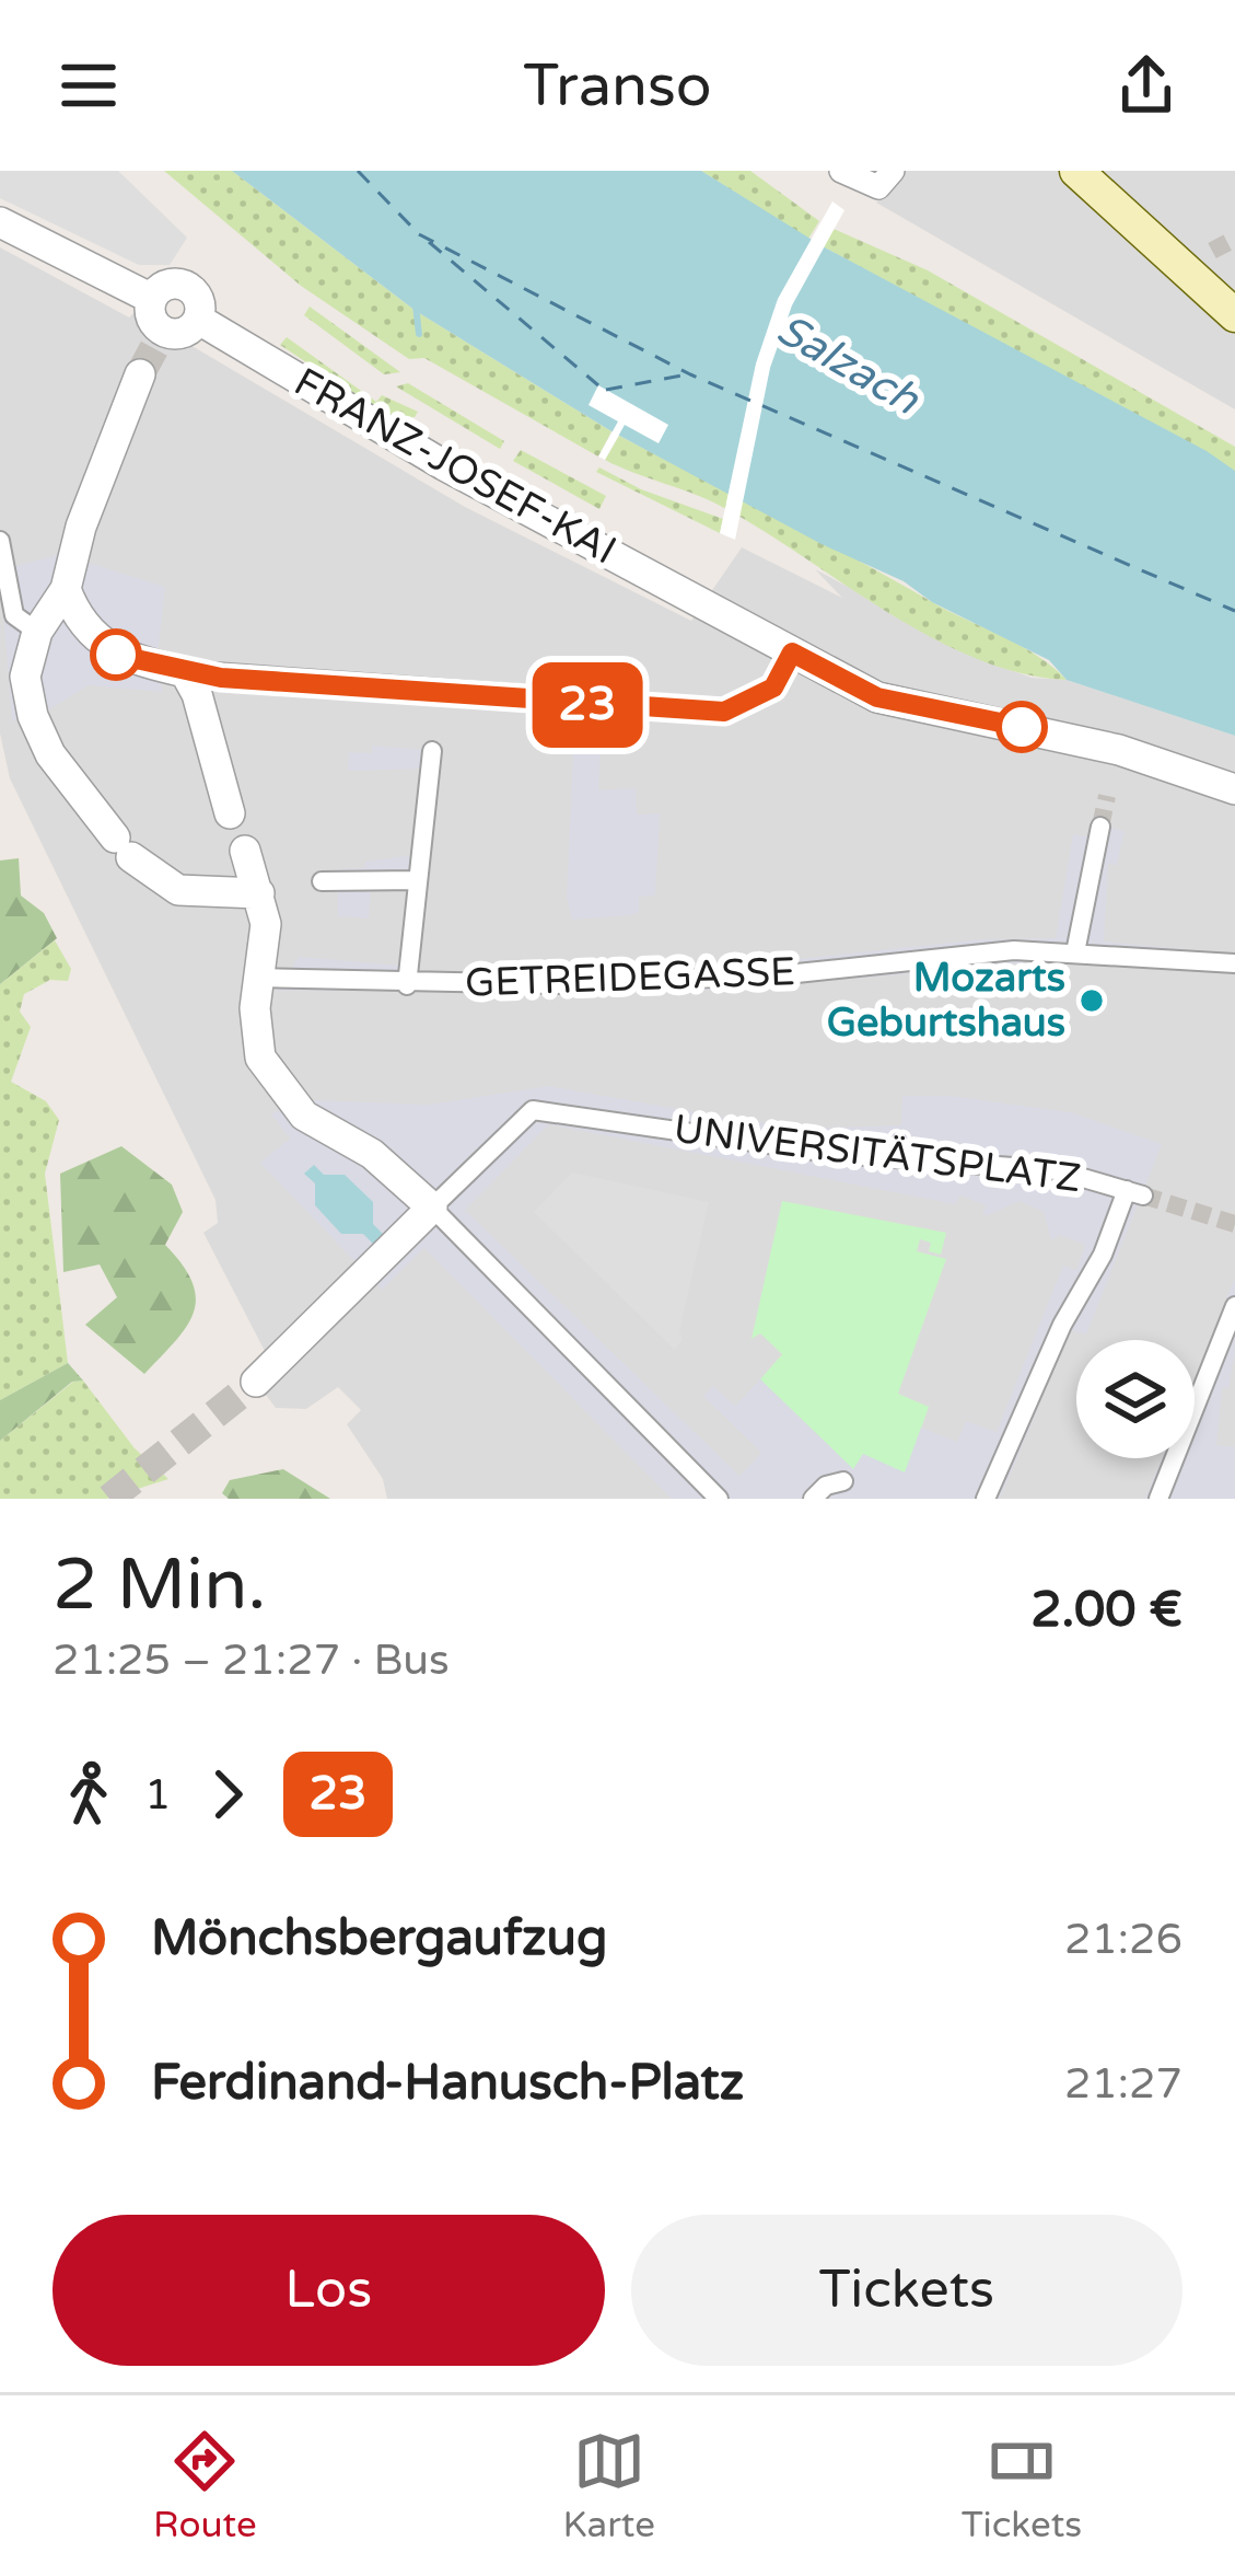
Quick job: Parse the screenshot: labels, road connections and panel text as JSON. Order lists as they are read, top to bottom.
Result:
{
  "streets": {
    "street": ["FRANZ-JOSEF-KAI", "GETREIDEGASSE", "UNIVERSITÄTSPLATZ"]
  },
  "water": ["Salzach"],
  "places": ["Mozarts Geburtshaus"],
  "lines": ["bus line 23"],
  "page": {
    "header": "Transo",
    "on_map": "23",
    "heading": ["2 Min.", "21:25 – 21:27 · Bus", "2.00 €"],
    "legs": ["1", "23"],
    "list": [
      {
        "name": "Mönchsbergaufzug",
        "value": "21:26"
      },
      {
        "name": "Ferdinand-Hanusch-Platz",
        "value": "21:27"
      }
    ],
    "buttons": ["Los", "Tickets"],
    "tabs": ["Route", "Karte", "Tickets"]
  }
}
